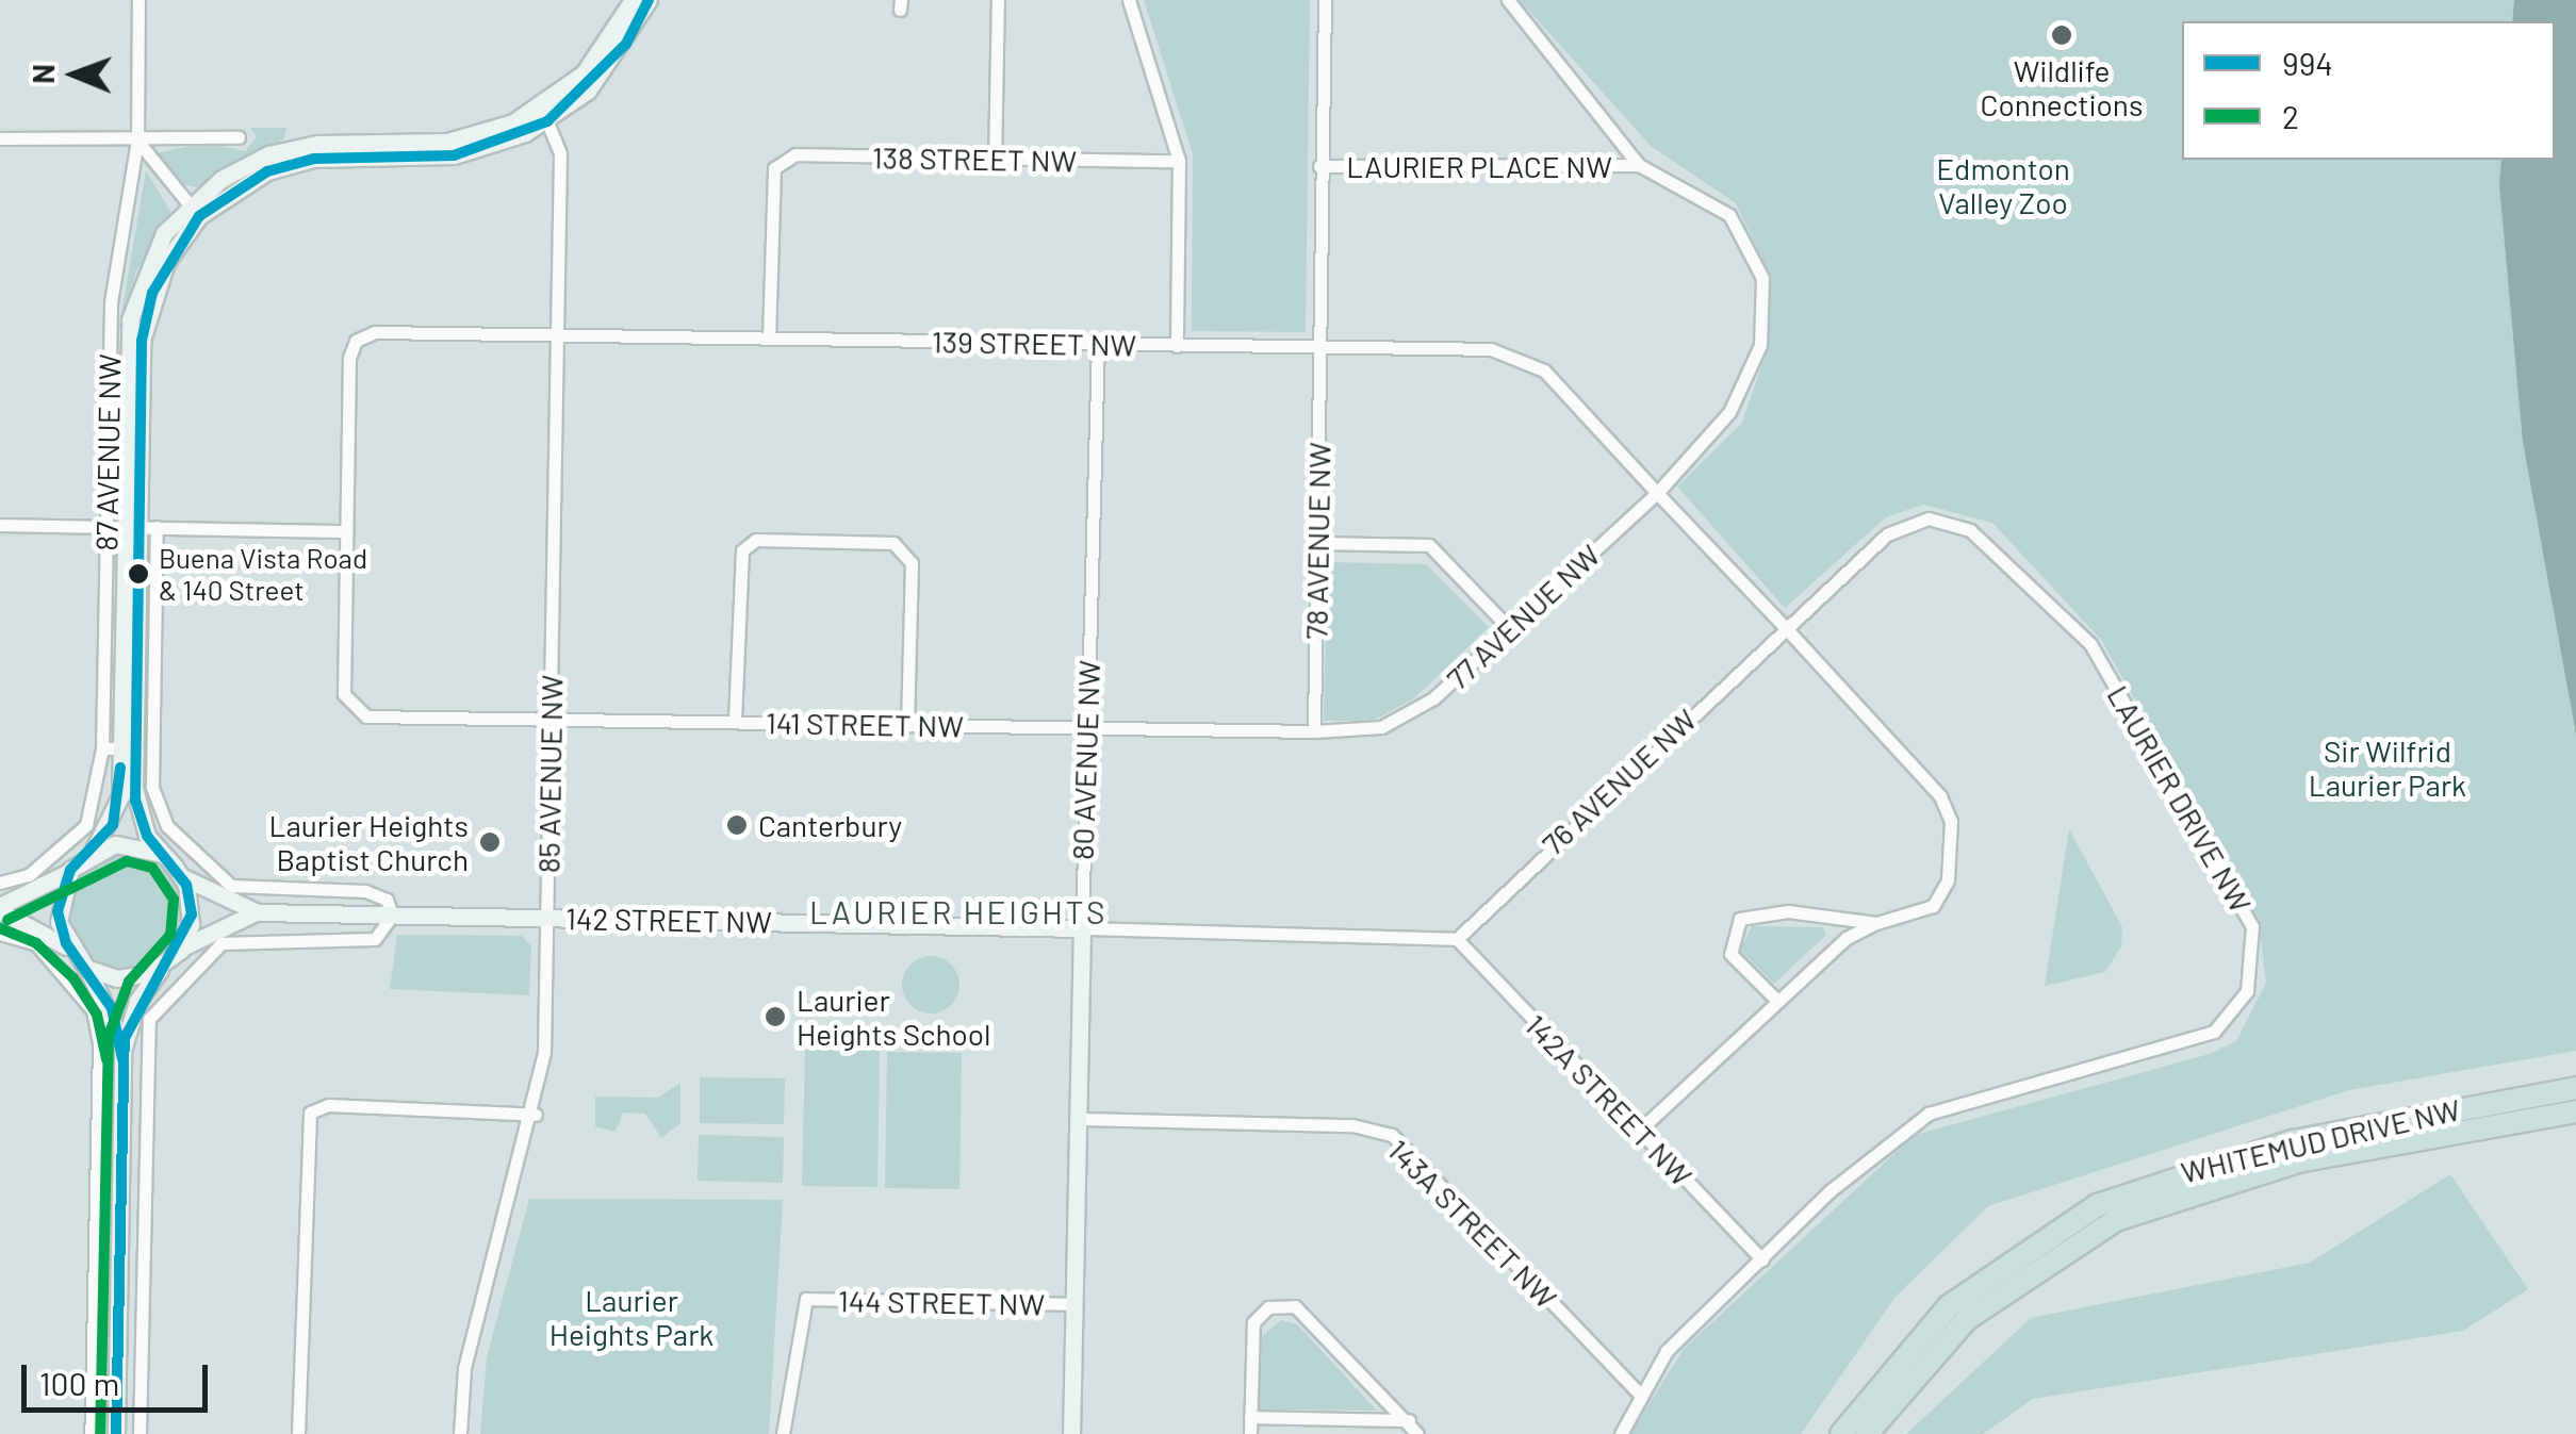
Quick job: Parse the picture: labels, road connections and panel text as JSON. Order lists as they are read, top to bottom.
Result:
{
  "streets": {
    "highway": ["WHITEMUD DRIVE NW"],
    "street": [
      "138 STREET NW",
      "LAURIER PLACE NW",
      "139 STREET NW",
      "87 AVENUE NW",
      "78 AVENUE NW",
      "77 AVENUE NW",
      "141 STREET NW",
      "80 AVENUE NW",
      "85 AVENUE NW",
      "76 AVENUE NW",
      "LAURIER DRIVE NW",
      "142 STREET NW",
      "142A STREET NW",
      "143A STREET NW",
      "144 STREET NW"
    ]
  },
  "crossings": [
    ["138 STREET NW", "139 STREET NW"],
    ["LAURIER PLACE NW", "139 STREET NW"],
    ["LAURIER PLACE NW", "78 AVENUE NW"],
    ["LAURIER PLACE NW", "77 AVENUE NW"],
    ["139 STREET NW", "78 AVENUE NW"],
    ["139 STREET NW", "77 AVENUE NW"],
    ["139 STREET NW", "141 STREET NW"],
    ["139 STREET NW", "80 AVENUE NW"],
    ["139 STREET NW", "85 AVENUE NW"],
    ["78 AVENUE NW", "141 STREET NW"],
    ["77 AVENUE NW", "141 STREET NW"],
    ["141 STREET NW", "80 AVENUE NW"],
    ["141 STREET NW", "85 AVENUE NW"],
    ["80 AVENUE NW", "142 STREET NW"],
    ["80 AVENUE NW", "143A STREET NW"],
    ["80 AVENUE NW", "144 STREET NW"],
    ["85 AVENUE NW", "142 STREET NW"],
    ["76 AVENUE NW", "LAURIER DRIVE NW"],
    ["76 AVENUE NW", "142 STREET NW"],
    ["76 AVENUE NW", "142A STREET NW"],
    ["LAURIER DRIVE NW", "142A STREET NW"],
    ["LAURIER DRIVE NW", "143A STREET NW"],
    ["142 STREET NW", "142A STREET NW"]
  ],
  "districts": ["LAURIER HEIGHTS"],
  "parks": ["Edmonton Valley Zoo", "Sir Wilfrid Laurier Park", "Laurier Heights Park"],
  "places": [
    "Wildlife Connections",
    "Buena Vista Road & 140 Street",
    "Canterbury",
    "Laurier Heights Baptist Church",
    "Laurier Heights School"
  ],
  "lines": ["transit line 994", "transit line 2"],
  "legend": ["994", "2"],
  "scale_bar": "100 m",
  "north": "left"
}
